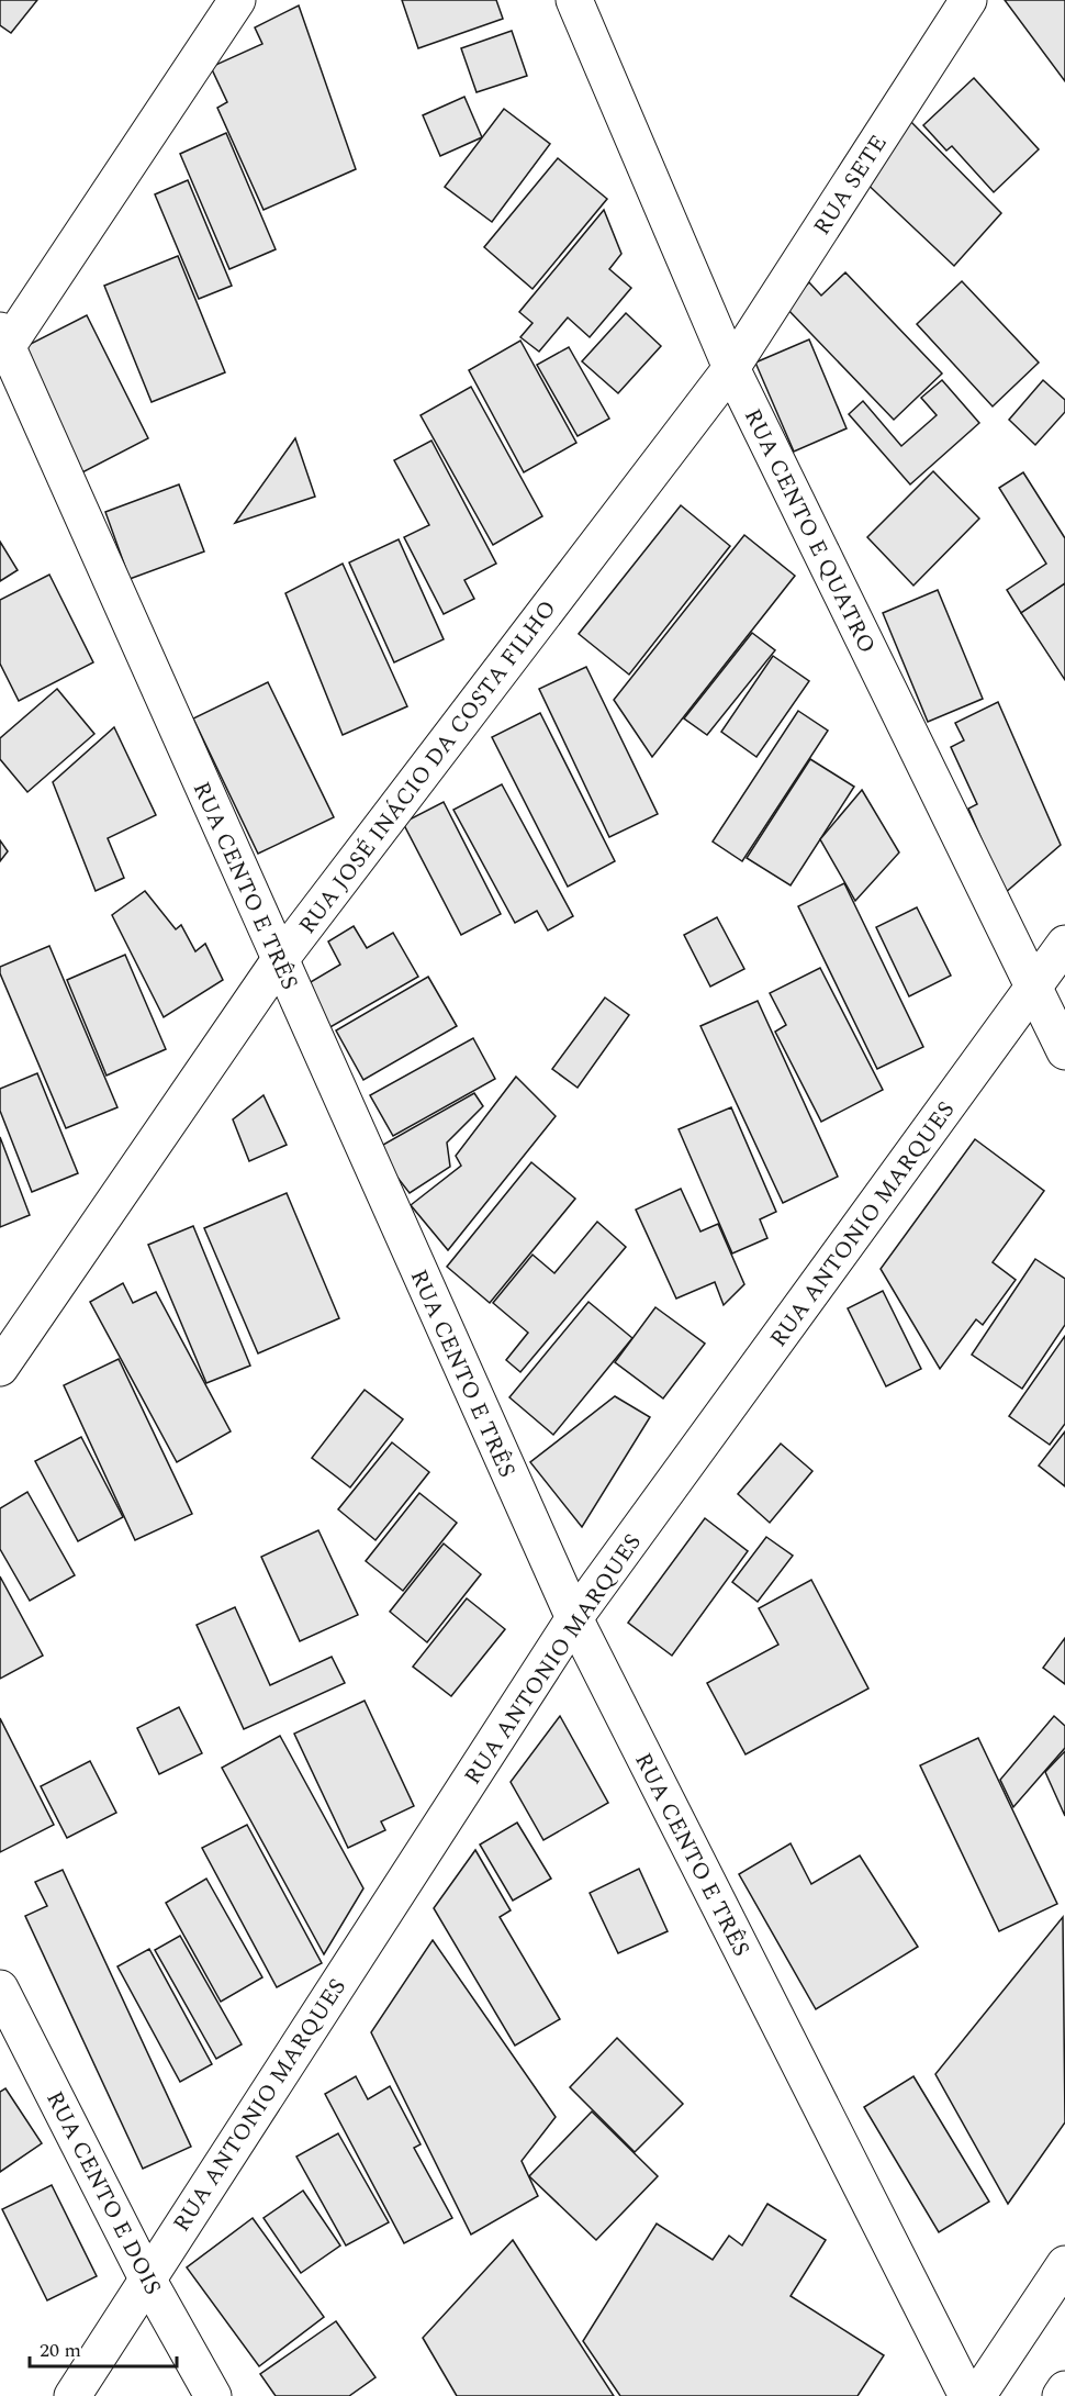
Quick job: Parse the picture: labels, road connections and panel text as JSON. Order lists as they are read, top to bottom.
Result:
{
  "streets": {
    "street": [
      "RUA SETE",
      "RUA CENTO E QUATRO",
      "RUA JOSÉ INÁCIO DA COSTA FILHO",
      "RUA CENTO E TRÊS",
      "RUA ANTONIO MARQUES",
      "RUA CENTO E DOIS"
    ]
  },
  "crossings": [
    ["RUA SETE", "RUA CENTO E QUATRO"],
    ["RUA SETE", "RUA JOSÉ INÁCIO DA COSTA FILHO"],
    ["RUA CENTO E QUATRO", "RUA JOSÉ INÁCIO DA COSTA FILHO"],
    ["RUA CENTO E QUATRO", "RUA ANTONIO MARQUES"],
    ["RUA JOSÉ INÁCIO DA COSTA FILHO", "RUA CENTO E TRÊS"],
    ["RUA CENTO E TRÊS", "RUA ANTONIO MARQUES"],
    ["RUA ANTONIO MARQUES", "RUA CENTO E DOIS"]
  ],
  "scale_bar": "20 m"
}
